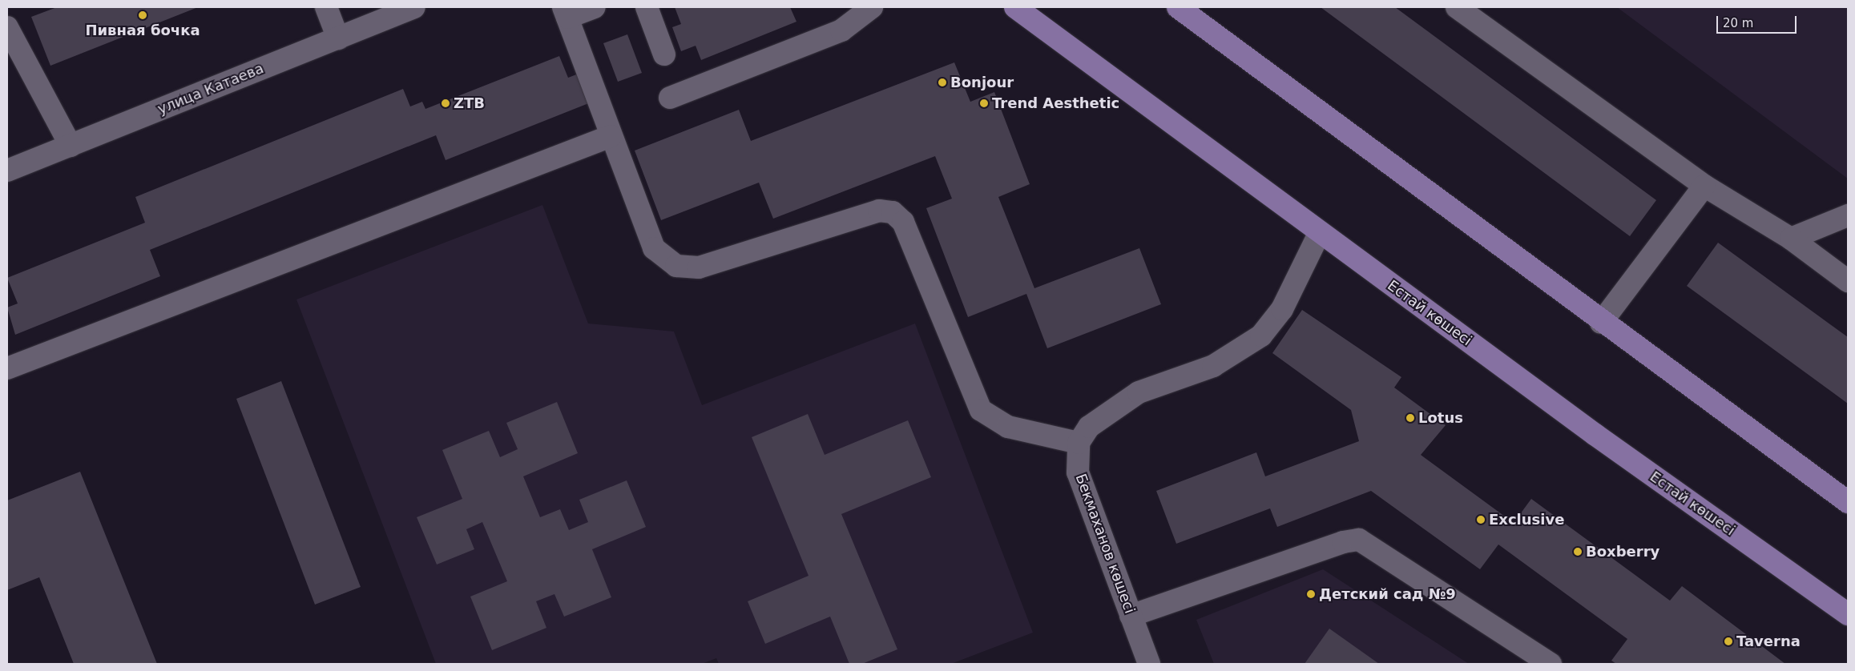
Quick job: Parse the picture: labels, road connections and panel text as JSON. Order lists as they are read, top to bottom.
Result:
{
  "streets": {
    "main road": ["Естай көшесі"],
    "street": ["улица Катаева", "Бекмаханов көшесі"]
  },
  "places": [
    "Пивная бочка",
    "Bonjour",
    "ZTB",
    "Trend Aesthetic",
    "Lotus",
    "Exclusive",
    "Boxberry",
    "Детский сад №9",
    "Taverna"
  ],
  "scale_bar": "20 m"
}
